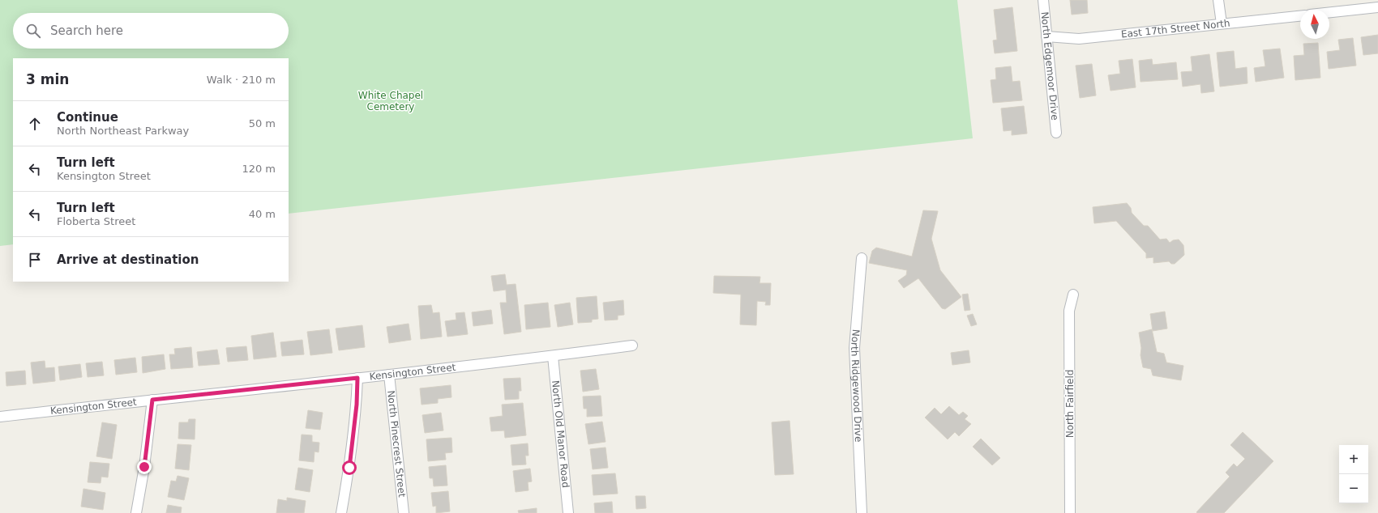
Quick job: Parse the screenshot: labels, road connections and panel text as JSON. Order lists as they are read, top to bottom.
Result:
{
  "streets": {
    "street": [
      "East 17th Street North",
      "North Edgemoor Drive",
      "Kensington Street",
      "North Ridgewood Drive",
      "North Fairfield",
      "North Old Manor Road",
      "North Pinecrest Street"
    ]
  },
  "crossings": [
    ["East 17th Street North", "North Edgemoor Drive"],
    ["Kensington Street", "North Old Manor Road"],
    ["Kensington Street", "North Pinecrest Street"]
  ],
  "parks": ["White Chapel Cemetery"],
  "north": "top",
  "page": {
    "search": "Search here",
    "heading": ["3 min", "Walk · 210 m"],
    "list": [
      ["Continue", "North Northeast Parkway", "50 m"],
      ["Turn left", "Kensington Street", "120 m"],
      ["Turn left", "Floberta Street", "40 m"],
      "Arrive at destination"
    ],
    "map_buttons": ["+", "−"]
  }
}
